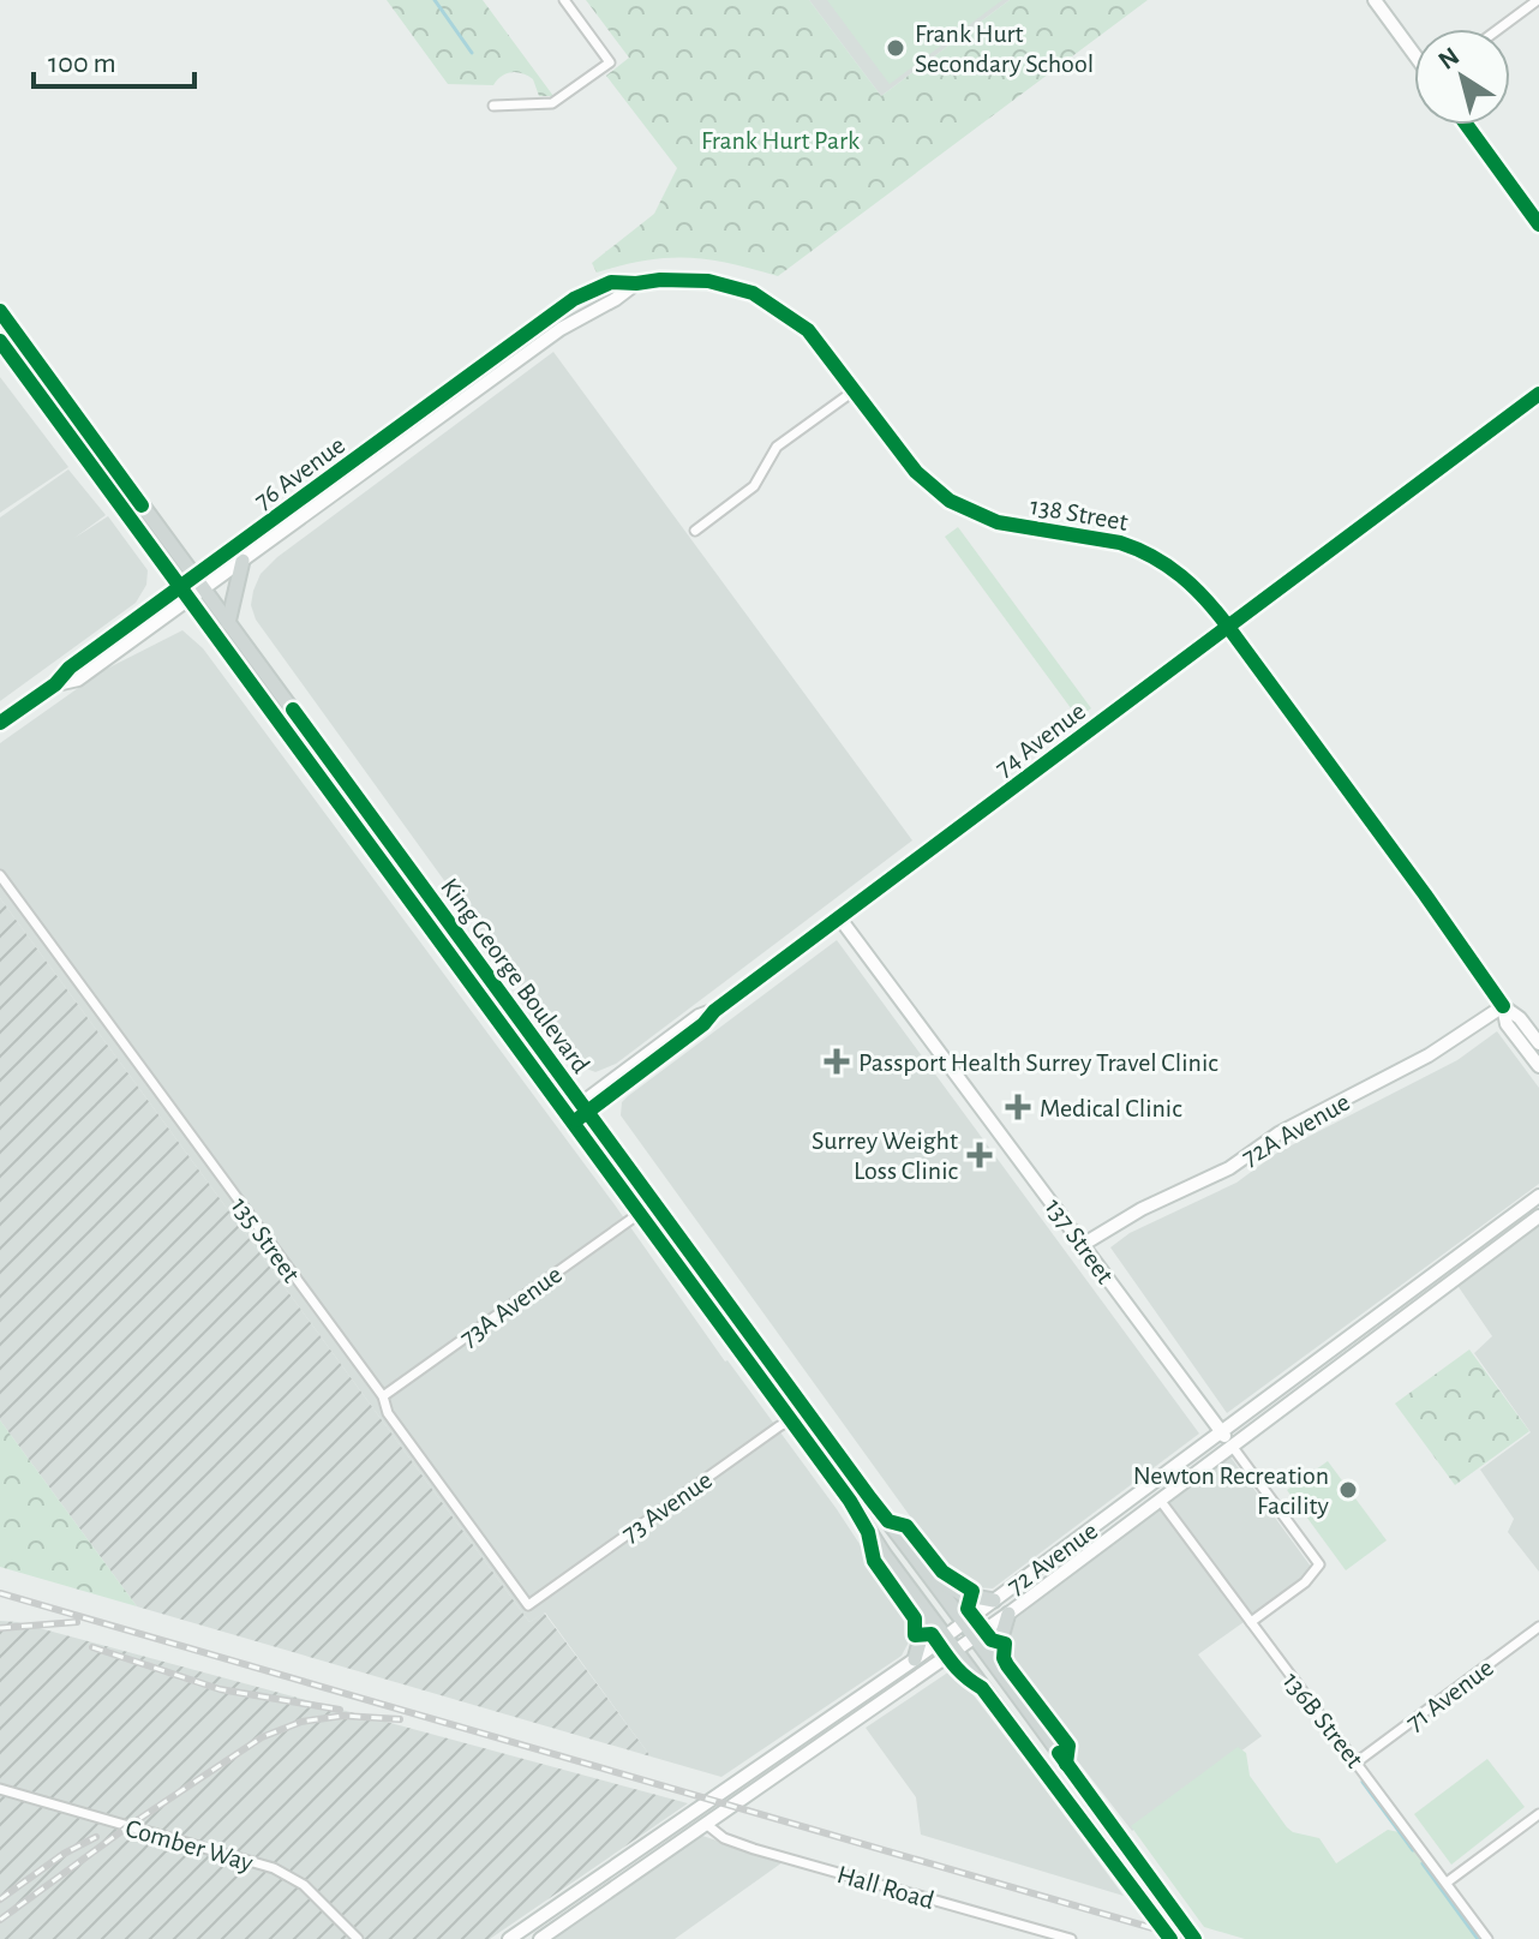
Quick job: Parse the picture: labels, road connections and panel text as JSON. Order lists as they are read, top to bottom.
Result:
{
  "streets": {
    "main road": [
      "76 Avenue",
      "138 Street",
      "74 Avenue",
      "King George Boulevard",
      "72A Avenue",
      "137 Street",
      "72 Avenue"
    ],
    "street": [
      "135 Street",
      "73A Avenue",
      "73 Avenue",
      "71 Avenue",
      "136B Street",
      "Comber Way",
      "Hall Road"
    ]
  },
  "crossings": [
    ["76 Avenue", "138 Street"],
    ["76 Avenue", "King George Boulevard"],
    ["138 Street", "74 Avenue"],
    ["138 Street", "72A Avenue"],
    ["74 Avenue", "King George Boulevard"],
    ["74 Avenue", "137 Street"],
    ["King George Boulevard", "73A Avenue"],
    ["King George Boulevard", "73 Avenue"],
    ["King George Boulevard", "72 Avenue"],
    ["72A Avenue", "137 Street"],
    ["135 Street", "73A Avenue"],
    ["135 Street", "73 Avenue"],
    ["137 Street", "72 Avenue"],
    ["137 Street", "136B Street"],
    ["72 Avenue", "136B Street"],
    ["72 Avenue", "Hall Road"],
    ["71 Avenue", "136B Street"]
  ],
  "parks": ["Frank Hurt Park"],
  "places": {
    "other": ["Frank Hurt Secondary School", "Newton Recreation Facility"],
    "health": ["Passport Health Surrey Travel Clinic", "Medical Clinic", "Surrey Weight Loss Clinic"]
  },
  "scale_bar": "100 m",
  "north": "top left"
}
